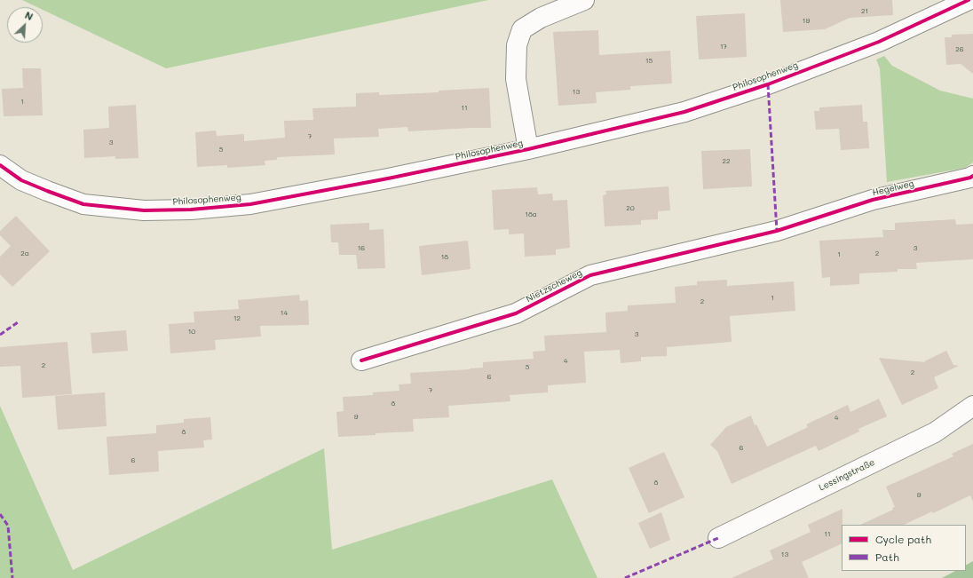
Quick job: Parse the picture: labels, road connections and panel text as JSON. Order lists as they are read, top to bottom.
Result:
{
  "streets": {
    "street": [
      "Philosophenweg",
      "Hegelweg",
      "Nietzscheweg",
      "Lessingstraße"
    ]
  },
  "crossings": [
    ["Hegelweg", "Nietzscheweg"]
  ],
  "house_numbers": [
    "21",
    "19",
    "17",
    "26",
    "15",
    "13",
    "1",
    "11",
    "7",
    "3",
    "5",
    "22",
    "20",
    "18a",
    "16",
    "3",
    "2a",
    "2",
    "1",
    "18",
    "1",
    "2",
    "14",
    "12",
    "10",
    "3",
    "4",
    "2",
    "5",
    "2",
    "6",
    "7",
    "8",
    "9",
    "4",
    "8",
    "6",
    "6",
    "8",
    "9",
    "11",
    "13"
  ],
  "legend": ["Cycle path", "Path"],
  "north": "top right"
}
